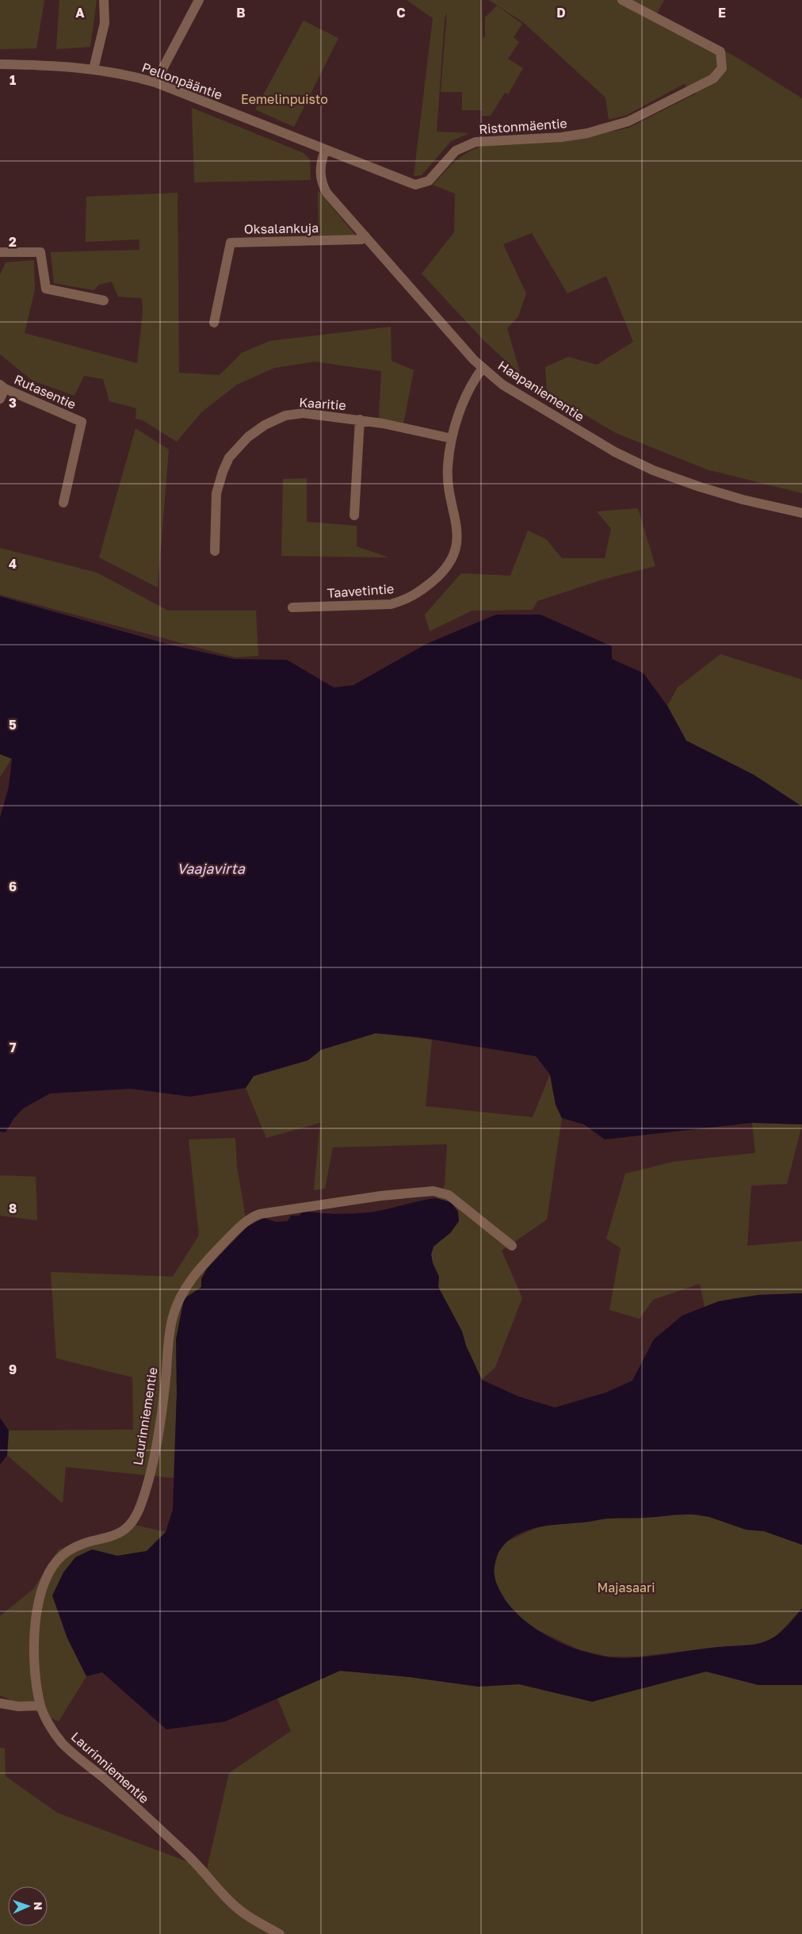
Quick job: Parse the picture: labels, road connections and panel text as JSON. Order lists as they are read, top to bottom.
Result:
{
  "streets": {
    "street": [
      "Pellonpääntie",
      "Ristonmäentie",
      "Oksalankuja",
      "Haapaniementie",
      "Rutasentie",
      "Kaaritie",
      "Taavetintie",
      "Laurinniementie"
    ]
  },
  "crossings": [
    ["Pellonpääntie", "Ristonmäentie"],
    ["Pellonpääntie", "Haapaniementie"],
    ["Ristonmäentie", "Haapaniementie"],
    ["Oksalankuja", "Haapaniementie"],
    ["Haapaniementie", "Taavetintie"],
    ["Kaaritie", "Taavetintie"]
  ],
  "water": ["Vaajavirta"],
  "parks": ["Eemelinpuisto", "Majasaari"],
  "north": "right",
  "grid": {
    "columns": [
      "A",
      "B",
      "C",
      "D",
      "E"
    ],
    "rows": [
      "1",
      "2",
      "3",
      "4",
      "5",
      "6",
      "7",
      "8",
      "9"
    ]
  }
}
